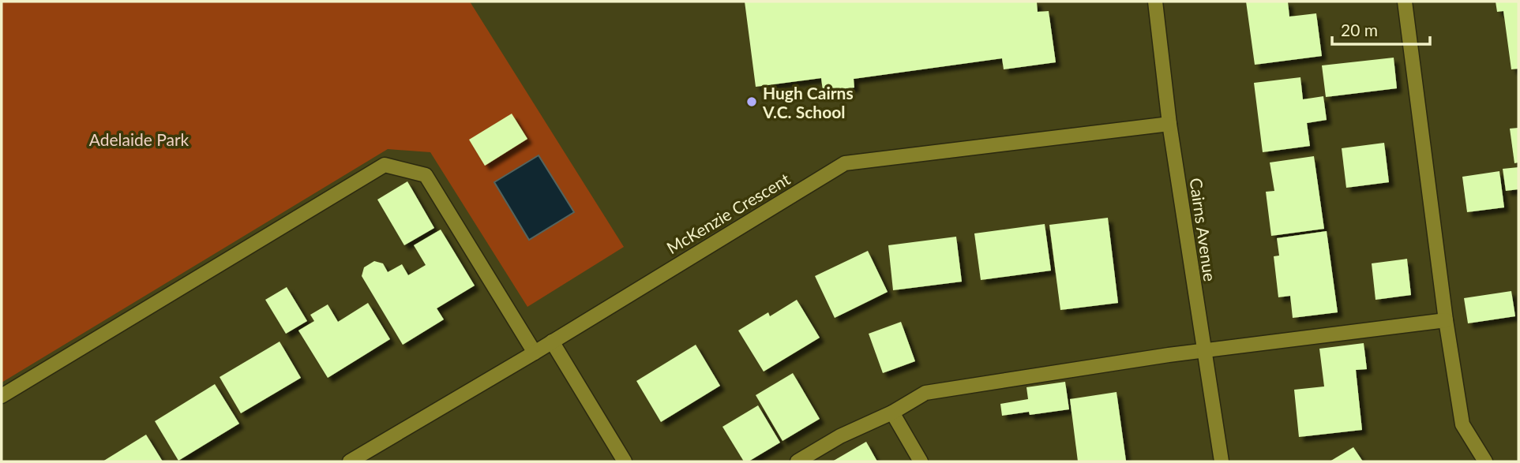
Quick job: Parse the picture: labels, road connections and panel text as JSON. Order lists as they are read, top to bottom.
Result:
{
  "streets": {
    "street": ["McKenzie Crescent", "Cairns Avenue"]
  },
  "crossings": [
    ["McKenzie Crescent", "Cairns Avenue"]
  ],
  "parks": ["Adelaide Park"],
  "places": ["Hugh Cairns V.C. School"],
  "scale_bar": "20 m"
}
